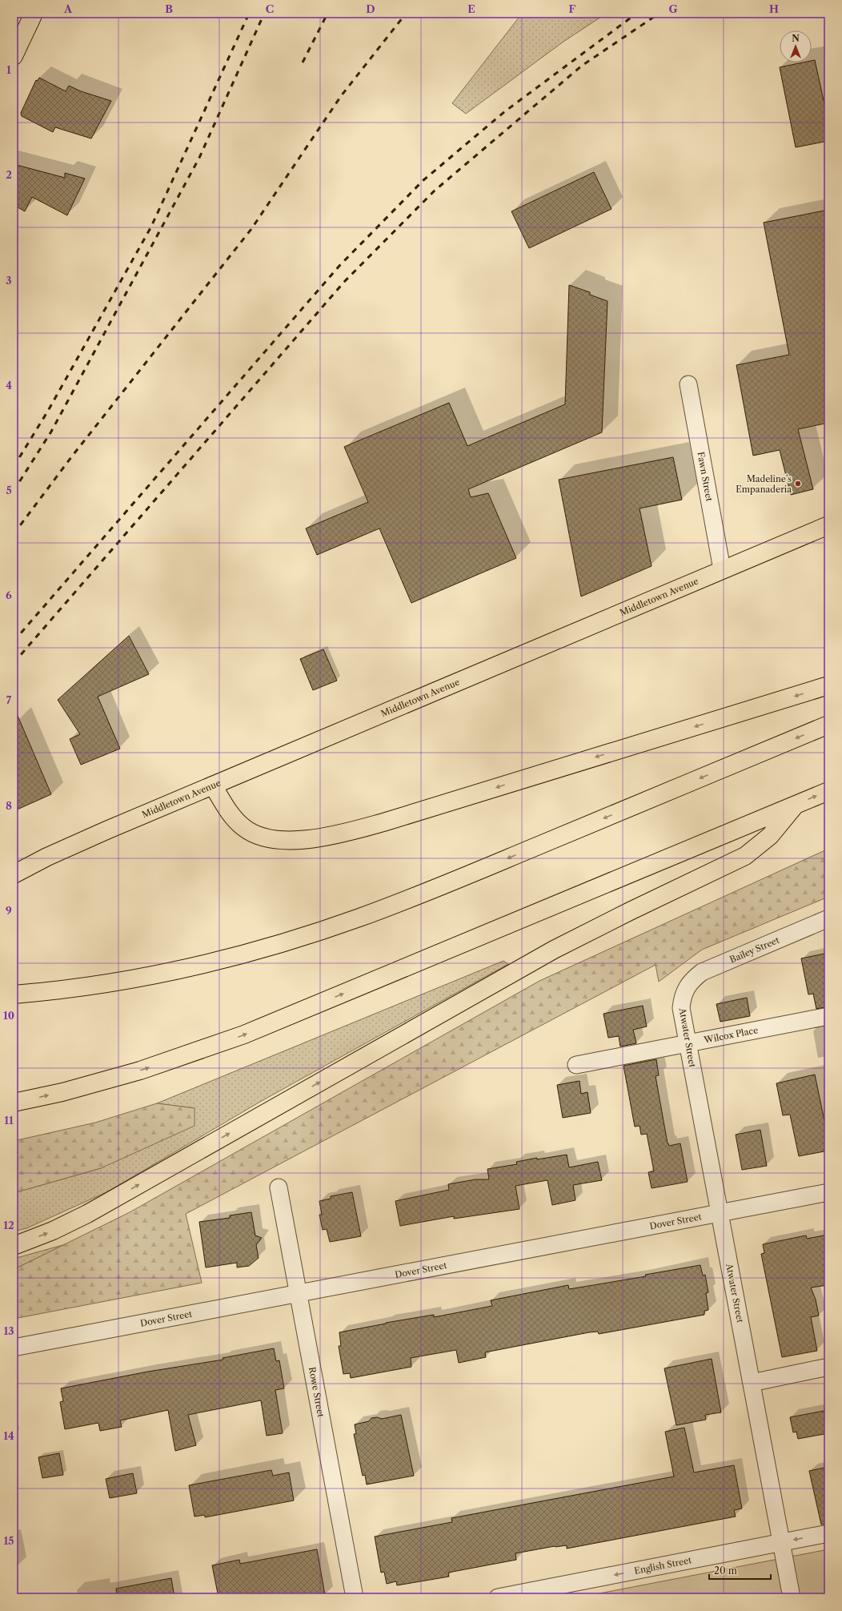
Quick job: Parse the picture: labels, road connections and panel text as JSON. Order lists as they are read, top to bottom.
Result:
{
  "streets": {
    "main road": ["Middletown Avenue"],
    "street": [
      "Fawn Street",
      "Bailey Street",
      "Wilcox Place",
      "Atwater Street",
      "Dover Street",
      "Rowe Street",
      "English Street"
    ]
  },
  "crossings": [
    ["Fawn Street", "Middletown Avenue"],
    ["Bailey Street", "Atwater Street"],
    ["Wilcox Place", "Atwater Street"],
    ["Atwater Street", "Dover Street"],
    ["Atwater Street", "English Street"],
    ["Dover Street", "Rowe Street"]
  ],
  "one_way": ["English Street"],
  "places": ["Madeline's Empanaderia"],
  "scale_bar": "20 m",
  "north": "top",
  "grid": {
    "columns": [
      "A",
      "B",
      "C",
      "D",
      "E",
      "F",
      "G",
      "H"
    ],
    "rows": [
      "1",
      "2",
      "3",
      "4",
      "5",
      "6",
      "7",
      "8",
      "9",
      "10",
      "11",
      "12",
      "13",
      "14",
      "15"
    ]
  }
}
